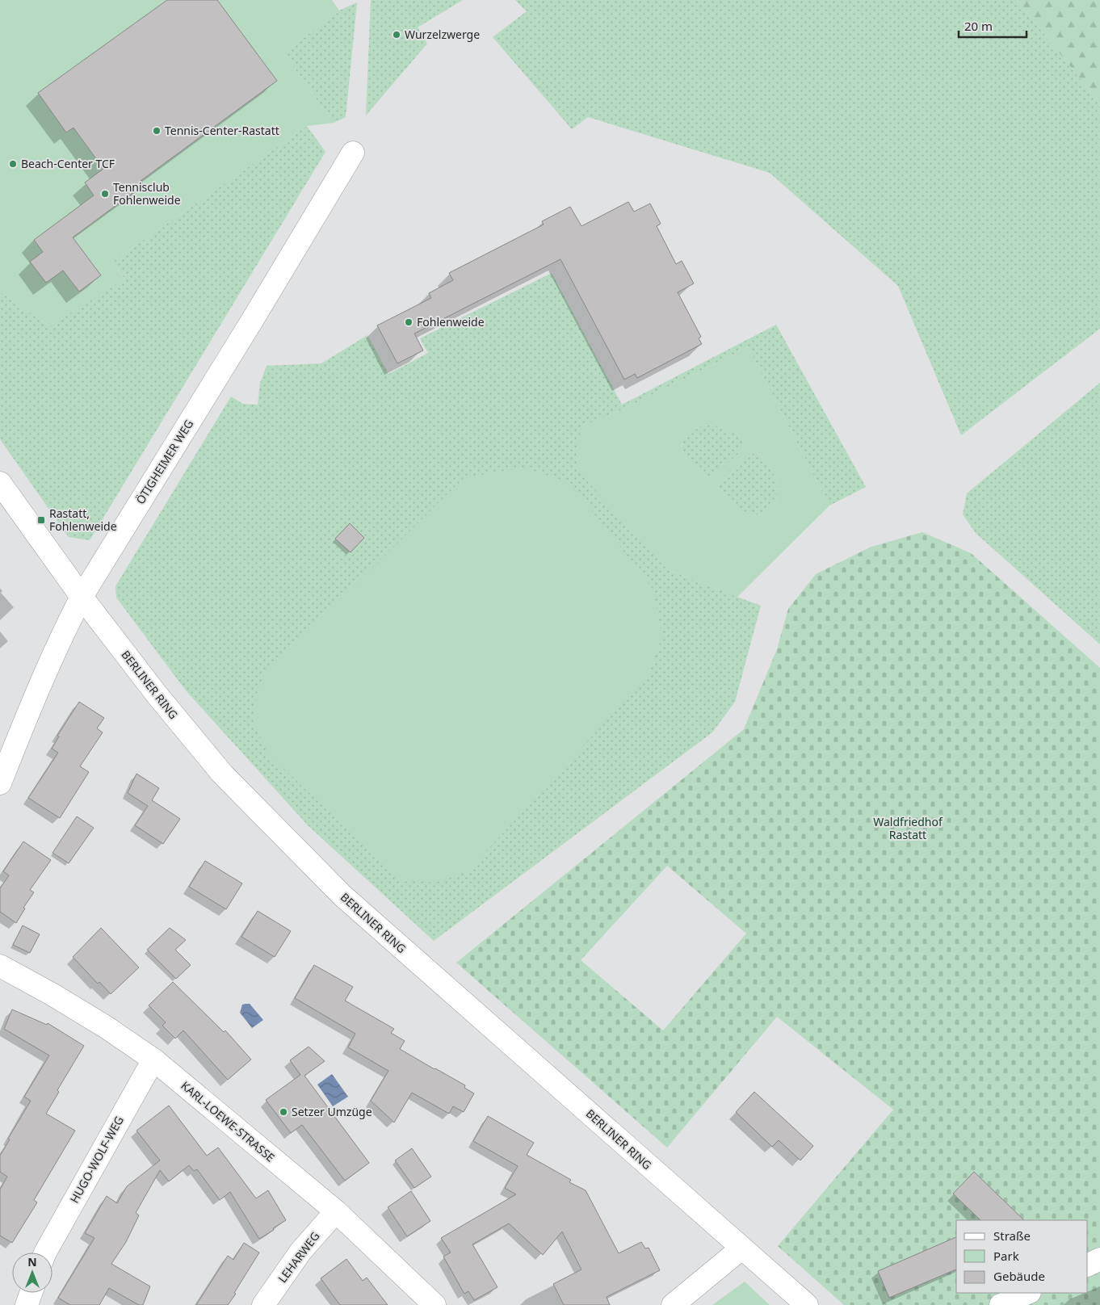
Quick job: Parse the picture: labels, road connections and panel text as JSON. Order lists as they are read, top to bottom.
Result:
{
  "streets": {
    "street": [
      "ÖTIGHEIMER WEG",
      "BERLINER RING",
      "KARL-LOEWE-STRASSE",
      "HUGO-WOLF-WEG",
      "LEHARWEG"
    ]
  },
  "crossings": [
    ["ÖTIGHEIMER WEG", "BERLINER RING"],
    ["KARL-LOEWE-STRASSE", "HUGO-WOLF-WEG"],
    ["KARL-LOEWE-STRASSE", "LEHARWEG"]
  ],
  "parks": ["Waldfriedhof Rastatt"],
  "places": {
    "other": [
      "Wurzelzwerge",
      "Tennis-Center-Rastatt",
      "Beach-Center TCF",
      "Tennisclub Fohlenweide",
      "Fohlenweide",
      "Setzer Umzüge"
    ],
    "transit": ["Rastatt, Fohlenweide"]
  },
  "legend": ["Straße", "Park", "Gebäude"],
  "scale_bar": "20 m",
  "north": "top"
}
